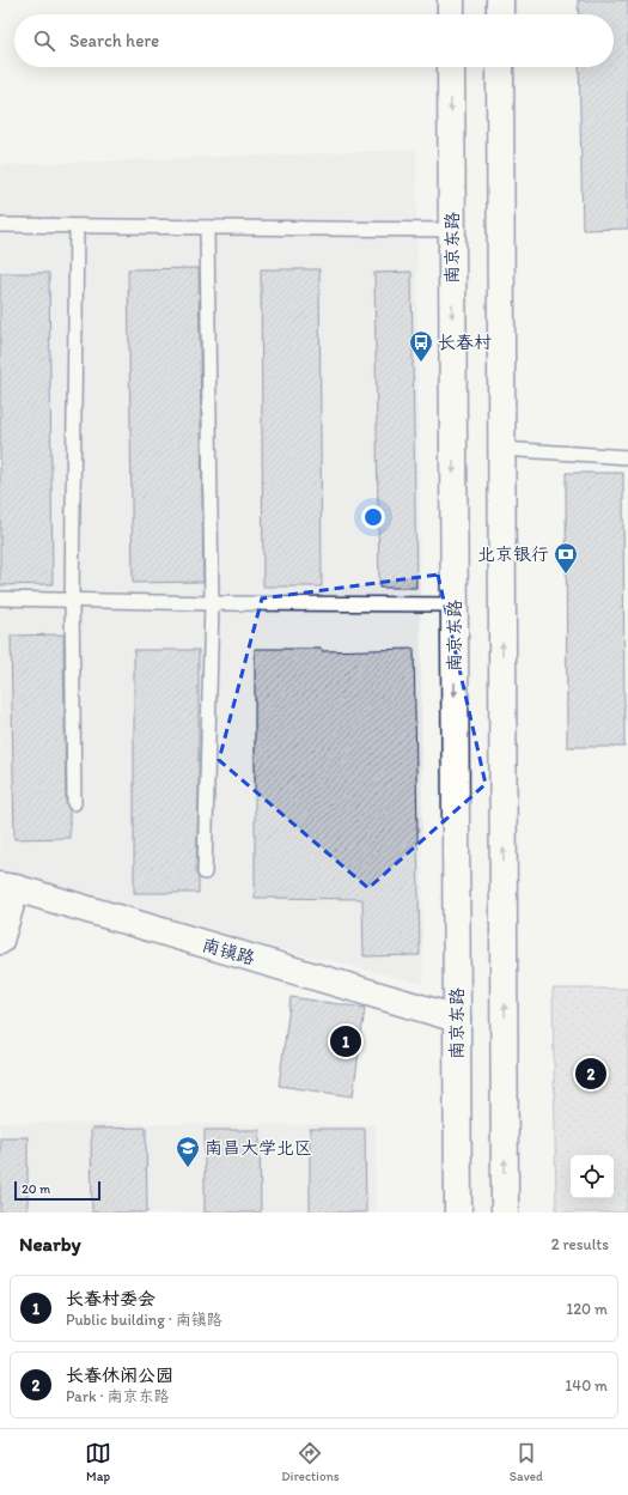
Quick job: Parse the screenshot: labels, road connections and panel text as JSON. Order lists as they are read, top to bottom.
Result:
{
  "streets": {
    "main road": ["南京东路", "南镇路"]
  },
  "crossings": [
    ["南京东路", "南镇路"]
  ],
  "places": {
    "bus stop": ["长春村"],
    "bank": ["北京银行"],
    "school or university": ["南昌大学北区"]
  },
  "scale_bar": "20 m",
  "page": {
    "search": "Search here",
    "pins": ["1", "2"],
    "scale": "20 m",
    "heading": ["Nearby", "2 results"],
    "list": [
      {
        "mark": "1",
        "name": "长春村委会",
        "note": "Public building · 南镇路",
        "value": "120 m"
      },
      {
        "mark": "2",
        "name": "长春休闲公园",
        "note": "Park · 南京东路",
        "value": "140 m"
      }
    ],
    "nav": ["Map", "Directions", "Saved"]
  }
}
